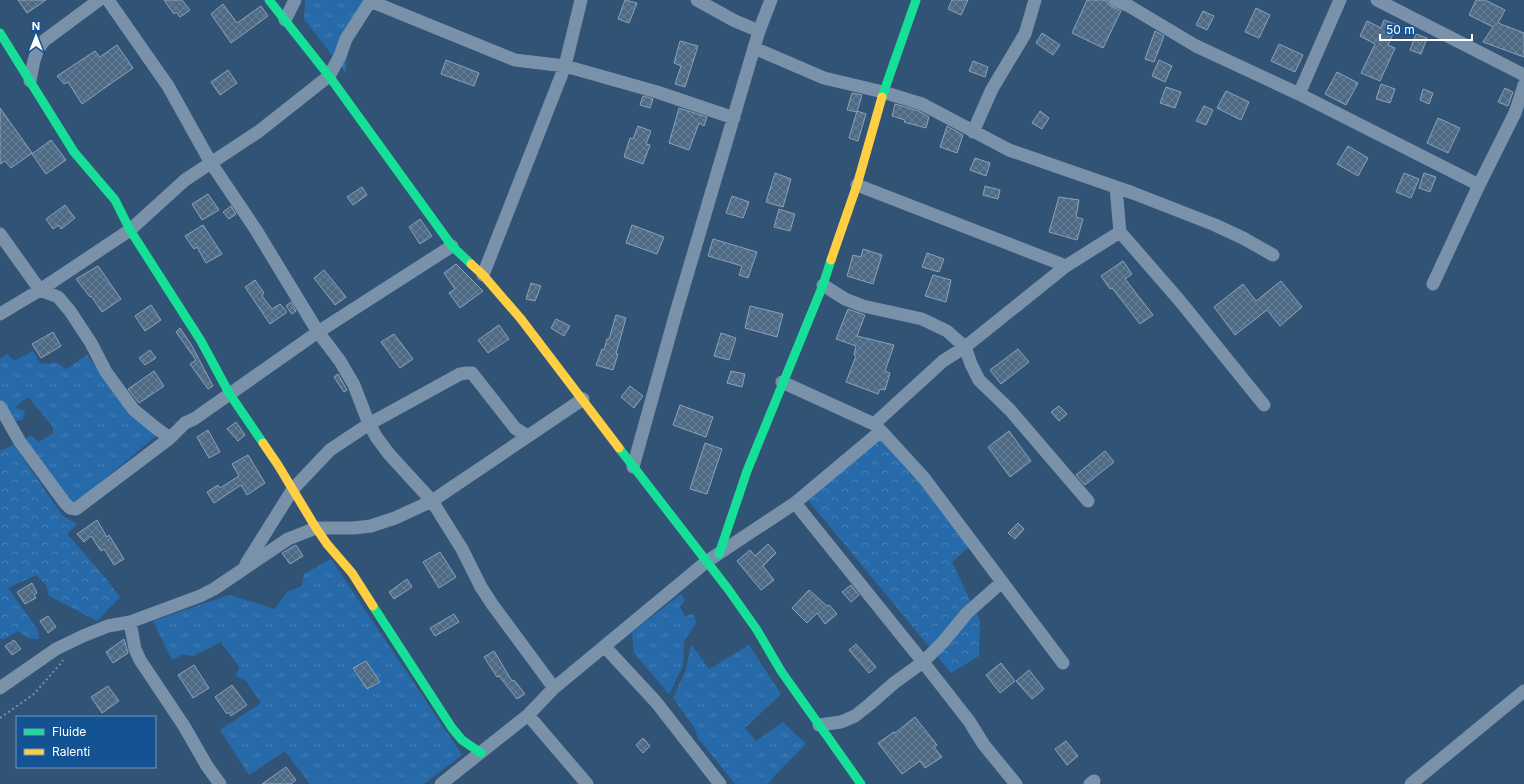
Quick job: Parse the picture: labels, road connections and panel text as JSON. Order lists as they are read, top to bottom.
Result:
{
  "legend": ["Fluide", "Ralenti"],
  "scale_bar": "50 m",
  "north": "top"
}
